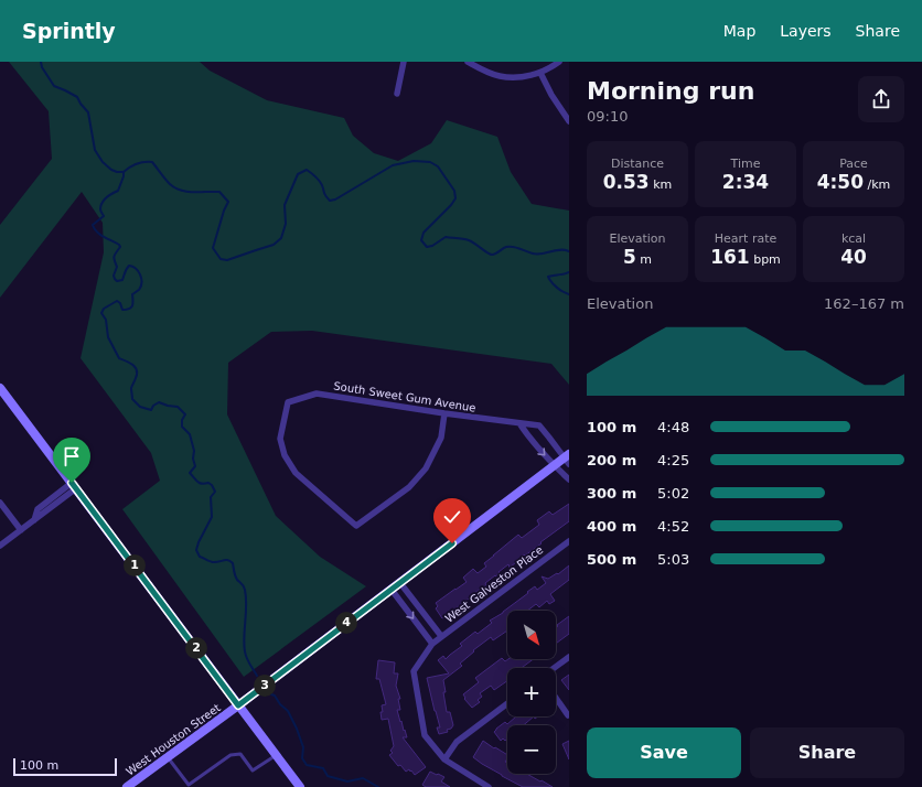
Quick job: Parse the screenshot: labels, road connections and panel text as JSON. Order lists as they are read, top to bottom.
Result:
{
  "streets": {
    "main road": ["West Houston Street"],
    "street": ["South Sweet Gum Avenue", "West Galveston Place"]
  },
  "crossings": [
    ["South Sweet Gum Avenue", "West Houston Street"]
  ],
  "scale_bar": "100 m",
  "north": "bottom right",
  "page": {
    "header": "Sprintly",
    "nav": ["Map", "Layers", "Share"],
    "heading": ["Morning run", "09:10"],
    "stats": [
      ["Distance", "0.53 km"],
      ["Time", "2:34"],
      ["Pace", "4:50 /km"],
      ["Elevation", "5 m"],
      ["Heart rate", "161 bpm"],
      ["kcal", "40"]
    ],
    "chart": ["Elevation", "162–167 m"],
    "list": [
      {
        "name": "100 m",
        "note": "4:48"
      },
      {
        "name": "200 m",
        "note": "4:25"
      },
      {
        "name": "300 m",
        "note": "5:02"
      },
      {
        "name": "400 m",
        "note": "4:52"
      },
      {
        "name": "500 m",
        "note": "5:03"
      }
    ],
    "pins": [
      "1",
      "4",
      "2",
      "3"
    ],
    "map_buttons": ["+", "−"],
    "buttons": ["Save", "Share"],
    "scale": "100 m"
  }
}
